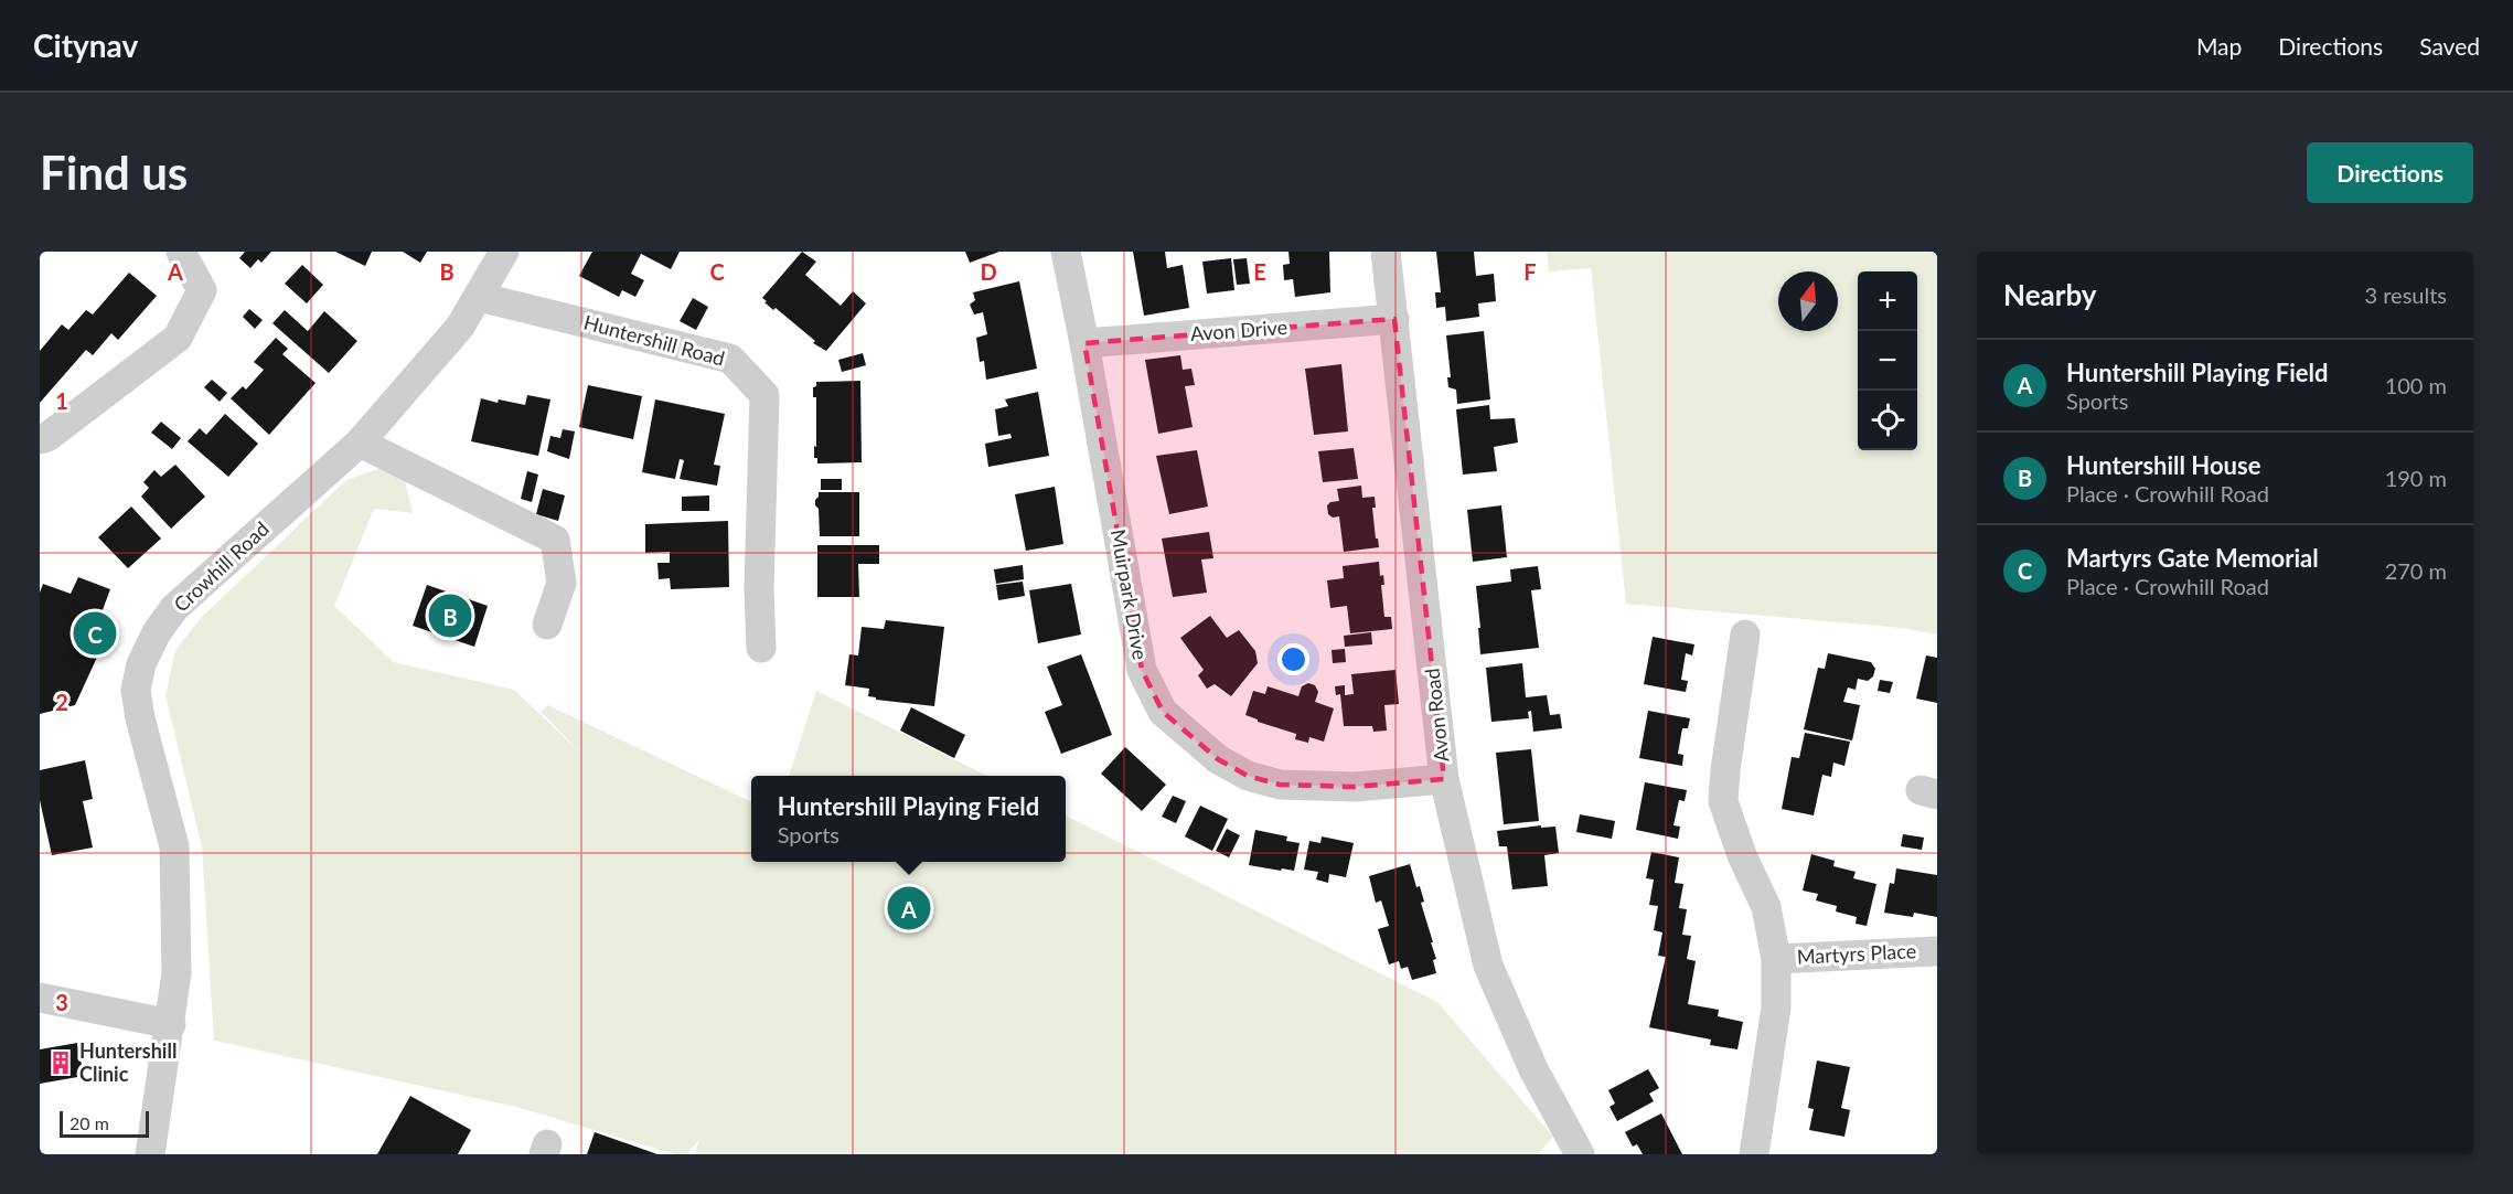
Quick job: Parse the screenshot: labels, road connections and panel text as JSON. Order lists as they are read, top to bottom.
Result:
{
  "streets": {
    "street": [
      "Avon Drive",
      "Huntershill Road",
      "Crowhill Road",
      "Muirpark Drive",
      "Avon Road",
      "Martyrs Place"
    ]
  },
  "crossings": [
    ["Avon Drive", "Muirpark Drive"],
    ["Avon Drive", "Avon Road"],
    ["Huntershill Road", "Crowhill Road"],
    ["Muirpark Drive", "Avon Road"]
  ],
  "places": {
    "building": ["Huntershill Clinic"]
  },
  "scale_bar": "20 m",
  "north": "top",
  "page": {
    "header": "Citynav",
    "nav": ["Map", "Directions", "Saved"],
    "buttons": "Directions",
    "title": "Find us",
    "heading": ["Nearby", "3 results"],
    "map_buttons": ["+", "−"],
    "list": [
      {
        "mark": "A",
        "name": "Huntershill Playing Field",
        "note": "Sports",
        "value": "100 m"
      },
      {
        "mark": "B",
        "name": "Huntershill House",
        "note": "Place · Crowhill Road",
        "value": "190 m"
      },
      {
        "mark": "C",
        "name": "Martyrs Gate Memorial",
        "note": "Place · Crowhill Road",
        "value": "270 m"
      }
    ],
    "pins": ["B", "C", "A"],
    "popup": ["Huntershill Playing Field", "Sports"],
    "scale": "20 m"
  },
  "grid": {
    "columns": [
      "A",
      "B",
      "C",
      "D",
      "E",
      "F"
    ],
    "rows": ["1", "2", "3"]
  }
}
